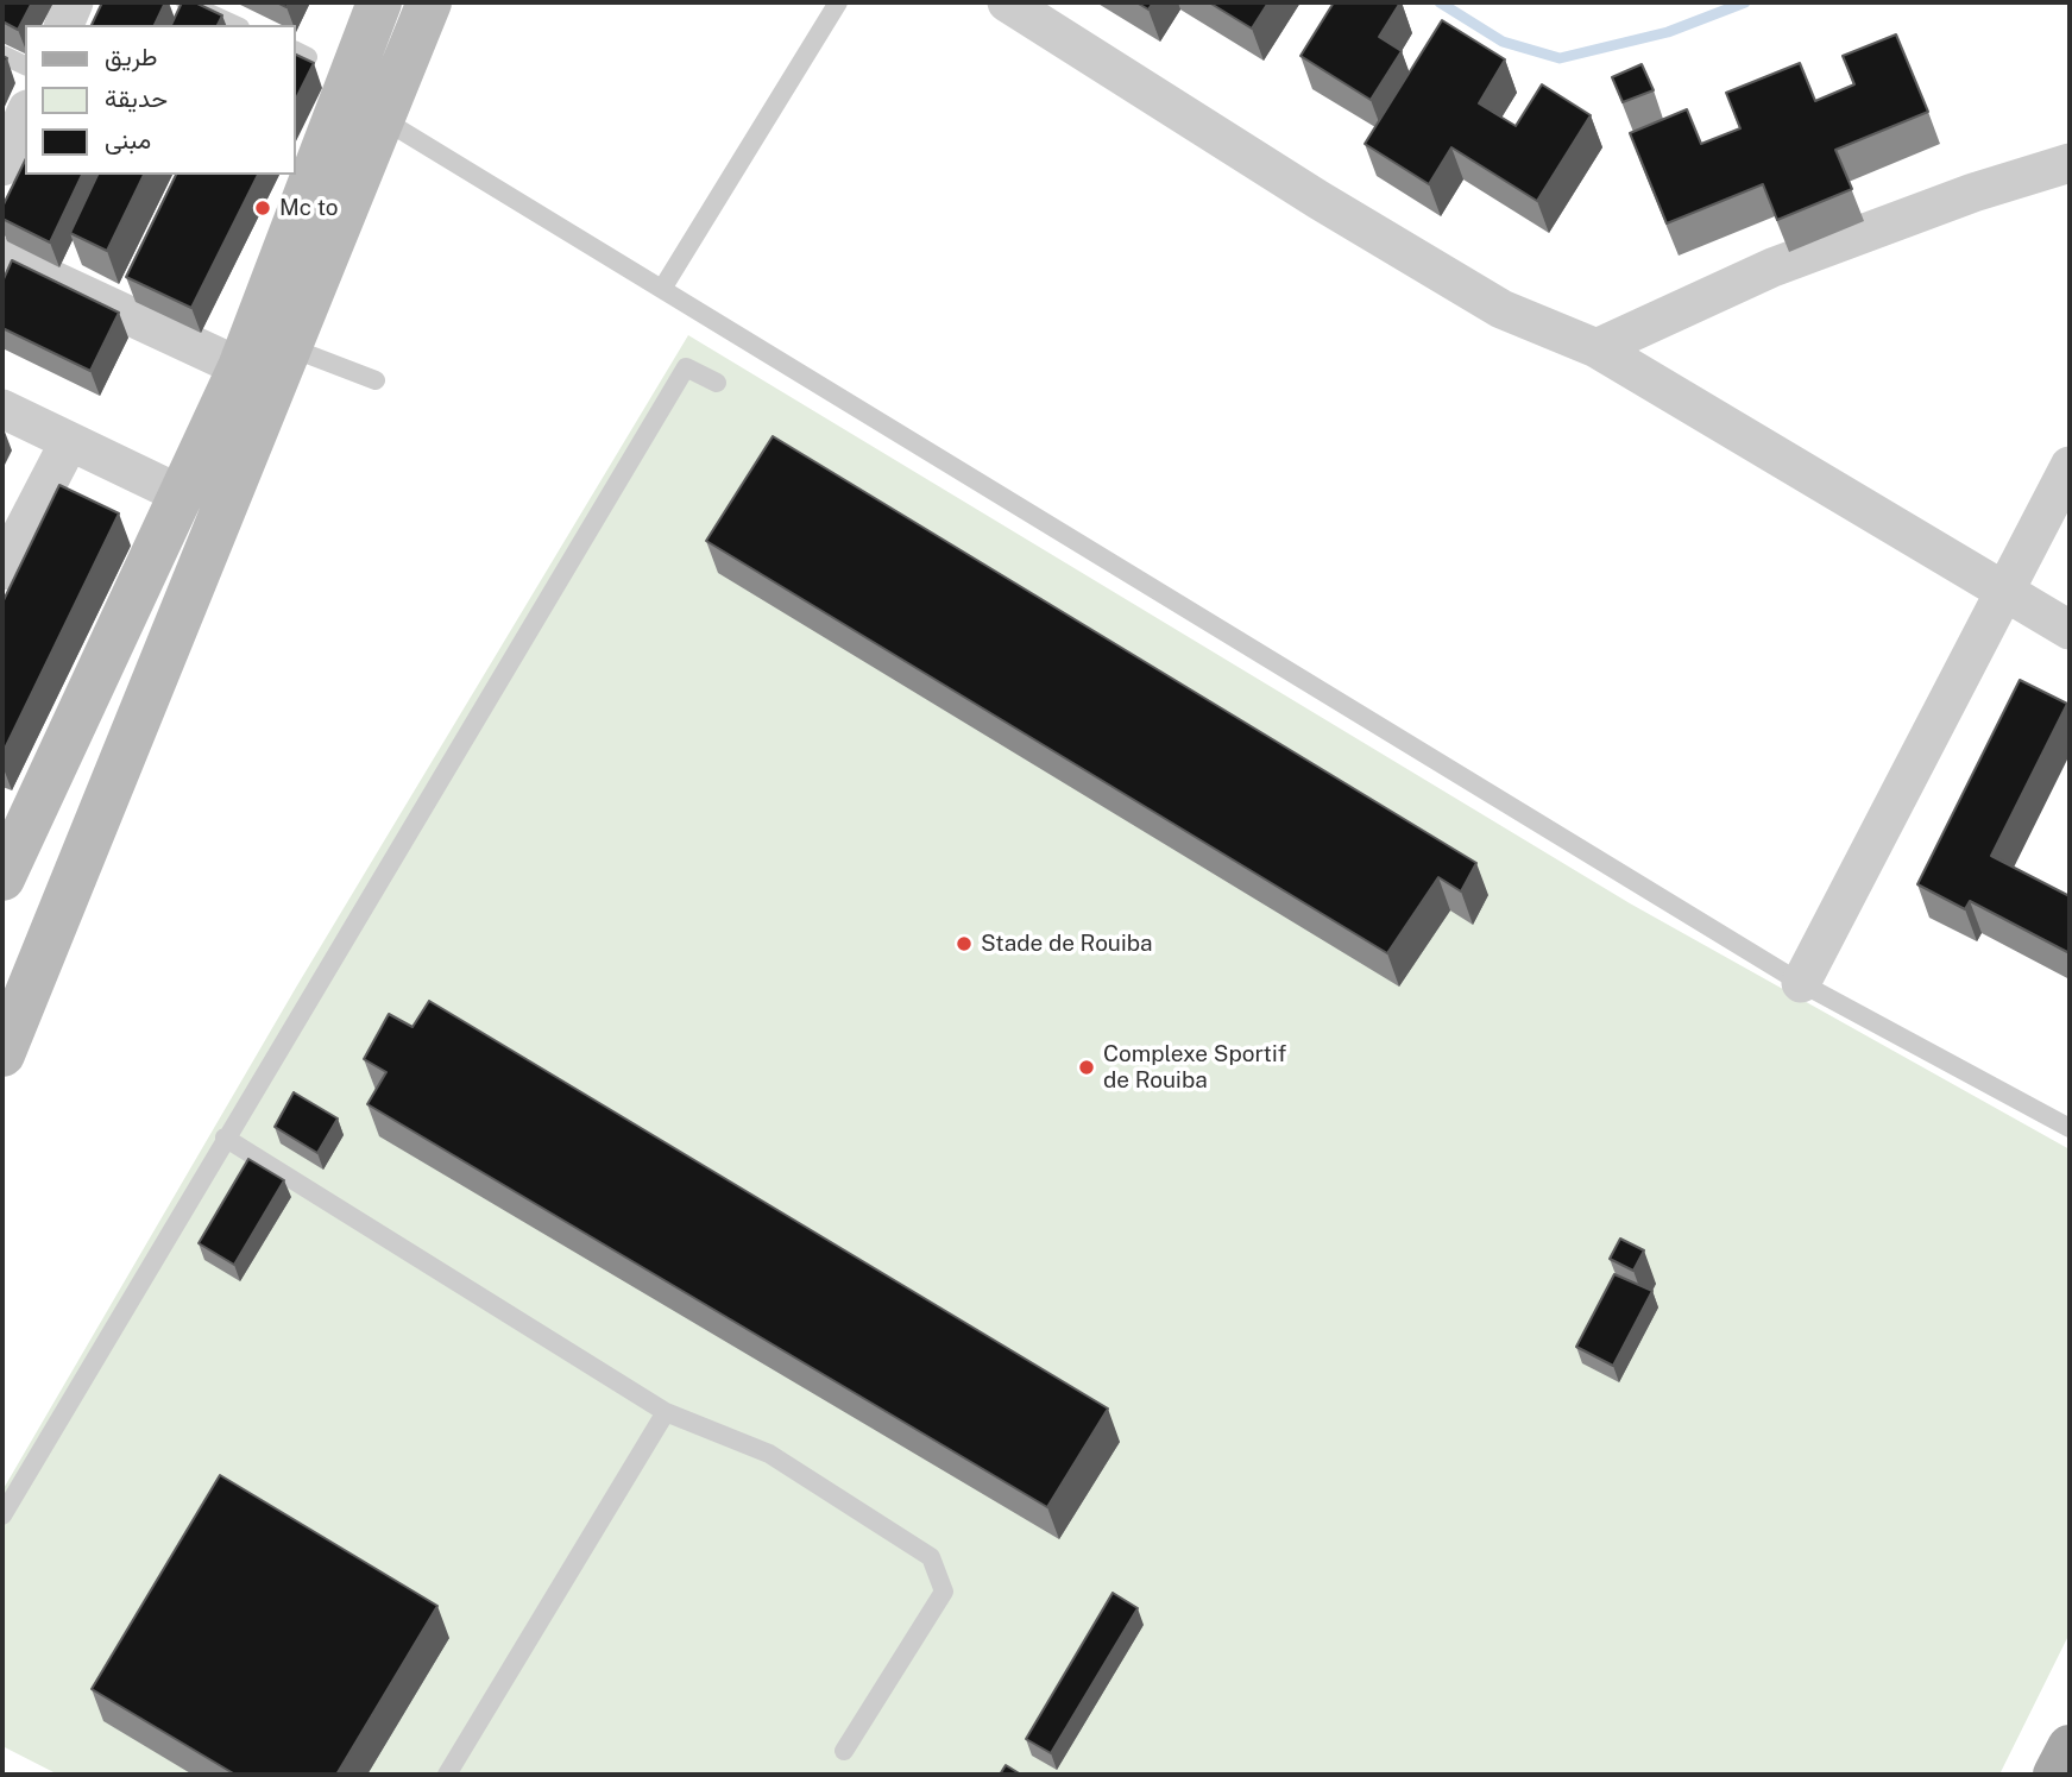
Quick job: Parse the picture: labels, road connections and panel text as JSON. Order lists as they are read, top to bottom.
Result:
{
  "places": ["Mc to", "Stade de Rouiba", "Complexe Sportif de Rouiba"],
  "legend": ["طريق", "حديقة", "مبنى"]
}
